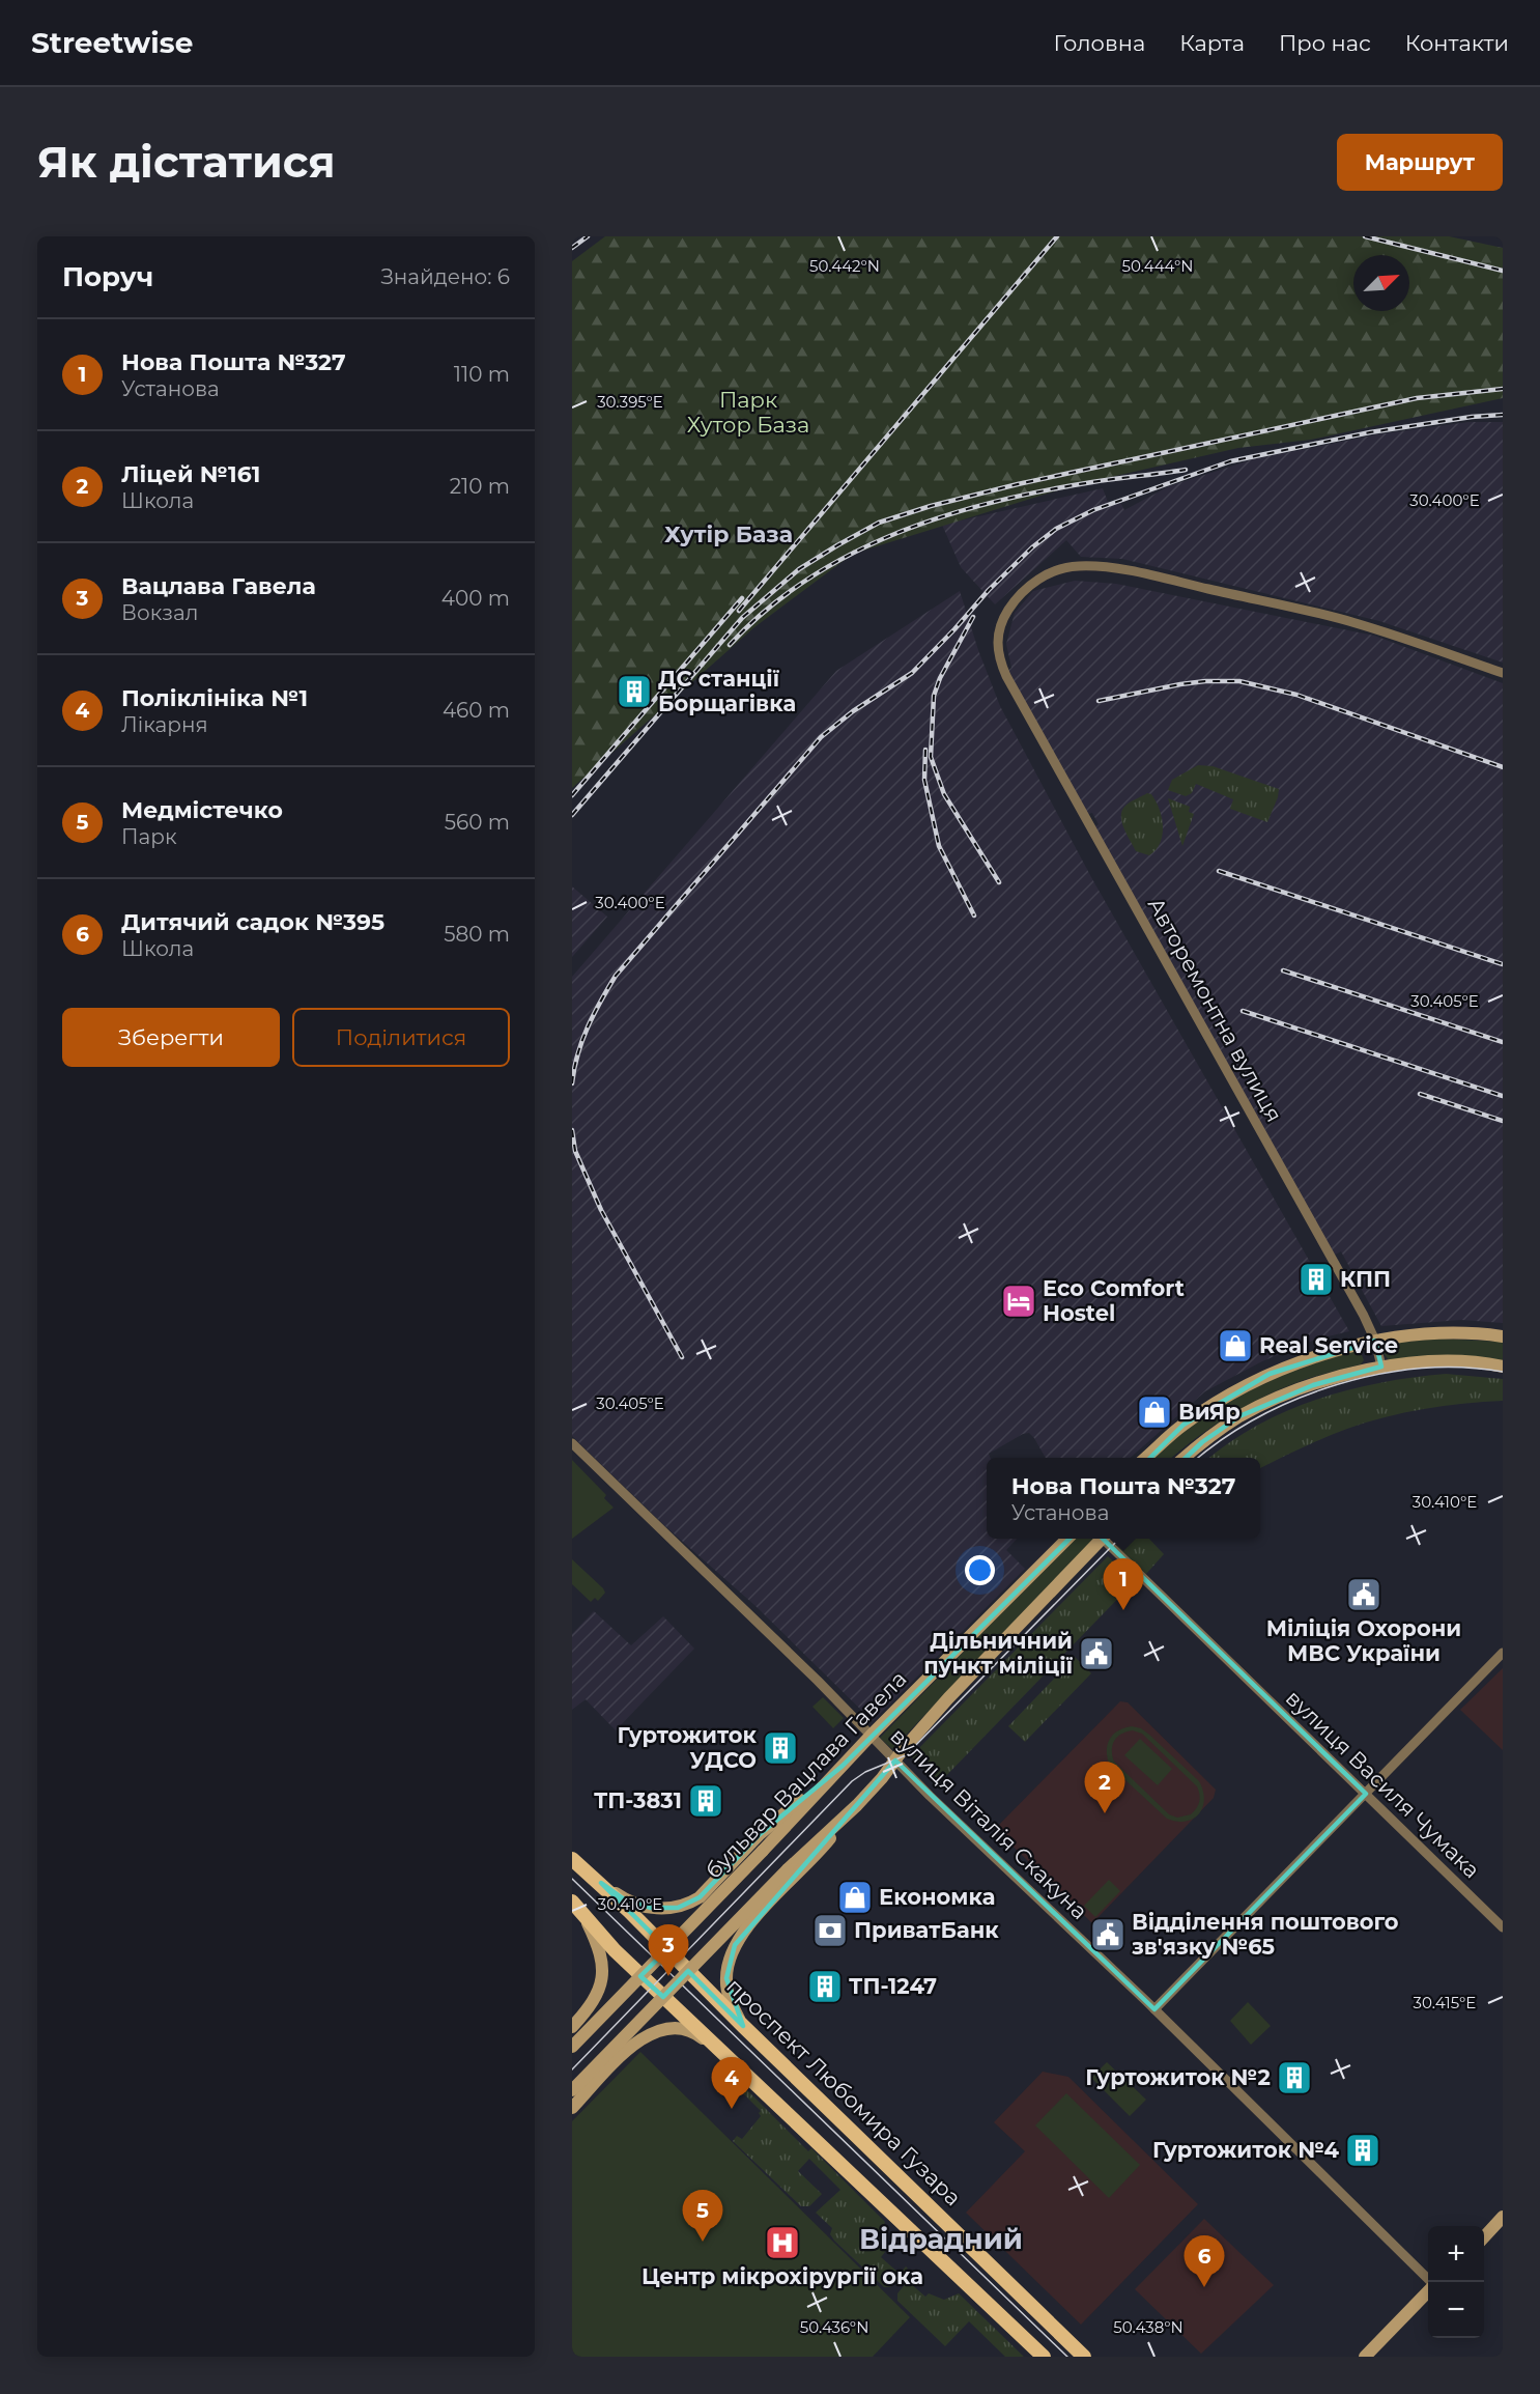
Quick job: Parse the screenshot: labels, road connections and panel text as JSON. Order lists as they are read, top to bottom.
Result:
{
  "streets": {
    "main road": ["бульвар Вацлава Гавела", "проспект Любомира Гузара"],
    "street": ["Авторемонтна вулиця", "вулиця Василя Чумака", "вулиця Віталія Скакуна"]
  },
  "crossings": [
    ["бульвар Вацлава Гавела", "вулиця Віталія Скакуна"]
  ],
  "districts": ["Хутір База", "Відрадний"],
  "parks": ["Парк Хутор База"],
  "places": {
    "building": [
      "ДС станції Борщагівка",
      "КПП",
      "Гуртожиток УДСО",
      "ТП-3831",
      "ТП-1247",
      "Гуртожиток №2",
      "Гуртожиток №4"
    ],
    "hotel": ["Eco Comfort Hostel"],
    "shop": ["Real Service", "ВиЯр", "Економка"],
    "public building": ["Міліція Охорони МВС України", "Дільничний пункт міліції", "Відділення поштового зв'язку №65"],
    "bank": ["ПриватБанк"],
    "hospital": ["Центр мікрохірургії ока"]
  },
  "north": "top right",
  "page": {
    "header": "Streetwise",
    "nav": [
      "Головна",
      "Карта",
      "Про нас",
      "Контакти"
    ],
    "buttons": [
      "Маршрут",
      ["Зберегти", "Поділитися"]
    ],
    "title": "Як дістатися",
    "heading": ["Поруч", "Знайдено: 6"],
    "list": [
      {
        "mark": "1",
        "name": "Нова Пошта №327",
        "note": "Установа",
        "value": "110 m"
      },
      {
        "mark": "2",
        "name": "Ліцей №161",
        "note": "Школа",
        "value": "210 m"
      },
      {
        "mark": "3",
        "name": "Вацлава Гавела",
        "note": "Вокзал",
        "value": "400 m"
      },
      {
        "mark": "4",
        "name": "Поліклініка №1",
        "note": "Лікарня",
        "value": "460 m"
      },
      {
        "mark": "5",
        "name": "Медмістечко",
        "note": "Парк",
        "value": "560 m"
      },
      {
        "mark": "6",
        "name": "Дитячий садок №395",
        "note": "Школа",
        "value": "580 m"
      }
    ],
    "popup": ["Нова Пошта №327", "Установа"],
    "pins": [
      "1",
      "2",
      "3",
      "4",
      "5",
      "6"
    ],
    "map_buttons": ["+", "−"]
  },
  "coordinates": [
    "50.442°N",
    "50.444°N",
    "30.395°E",
    "30.400°E",
    "30.405°E",
    "30.410°E",
    "30.415°E",
    "50.436°N",
    "50.438°N"
  ]
}
